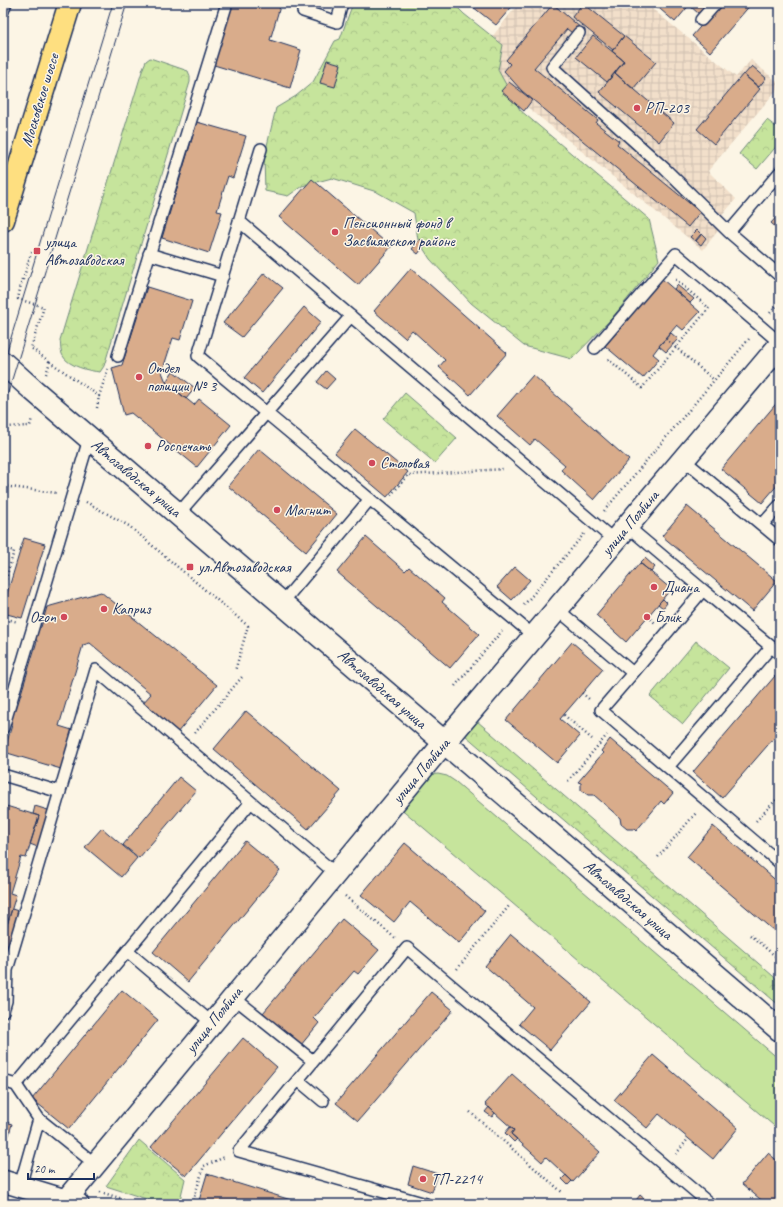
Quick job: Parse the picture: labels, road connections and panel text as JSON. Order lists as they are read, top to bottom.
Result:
{
  "streets": {
    "main road": ["Московское шоссе"],
    "street": ["Автозаводская улица", "улица Полбина"]
  },
  "crossings": [
    ["Автозаводская улица", "улица Полбина"]
  ],
  "places": {
    "other": [
      "РП-203",
      "Пенсионный фонд в Засвияжском районе",
      "Отдел полиции № 3",
      "Роспечать",
      "Столовая",
      "Магнит",
      "Диана",
      "Каприз",
      "Ozon",
      "Блик",
      "ТП-2214"
    ],
    "transit": ["улица Автозаводская", "ул.Автозаводская"]
  },
  "scale_bar": "20 m"
}
